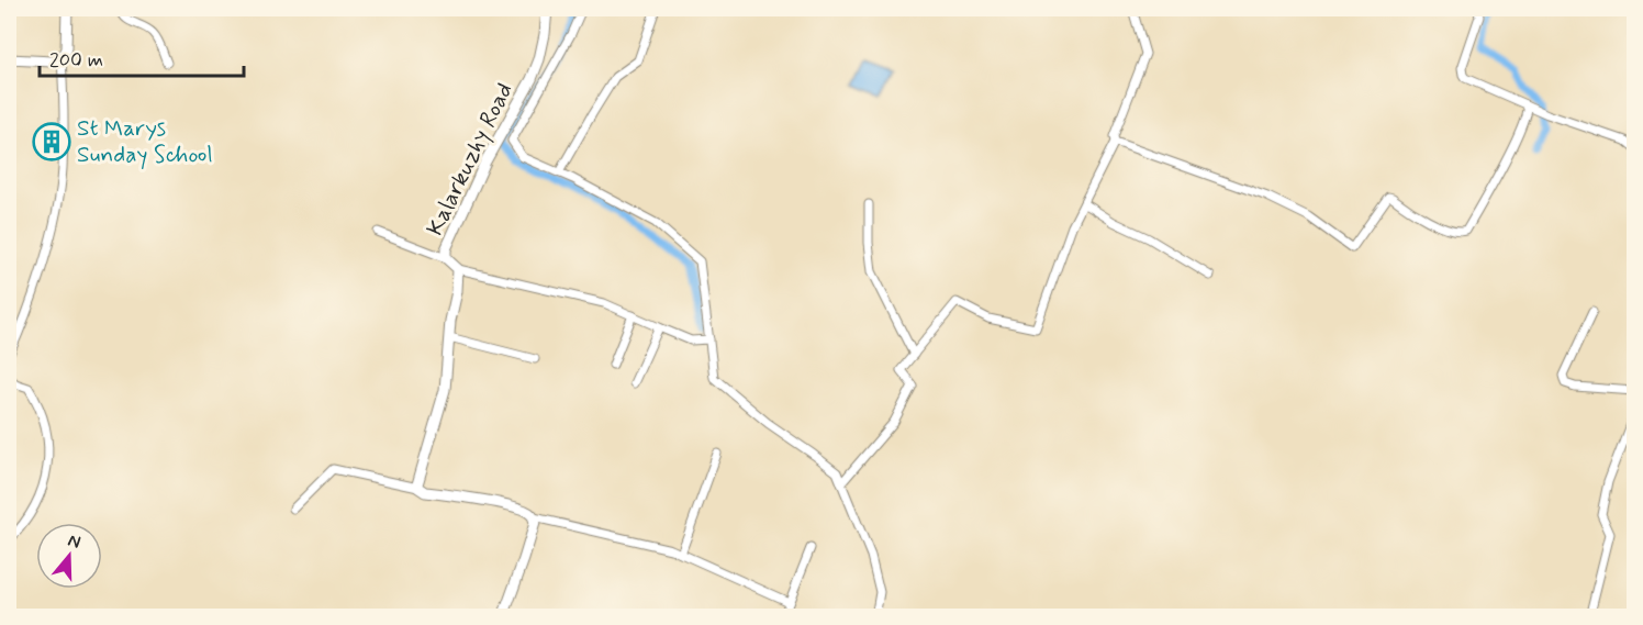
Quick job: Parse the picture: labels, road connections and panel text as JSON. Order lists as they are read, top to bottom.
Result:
{
  "streets": {
    "main road": ["Kalarkuzhy Road"]
  },
  "places": {
    "building": ["St Marys Sunday School"]
  },
  "scale_bar": "200 m",
  "north": "top"
}
